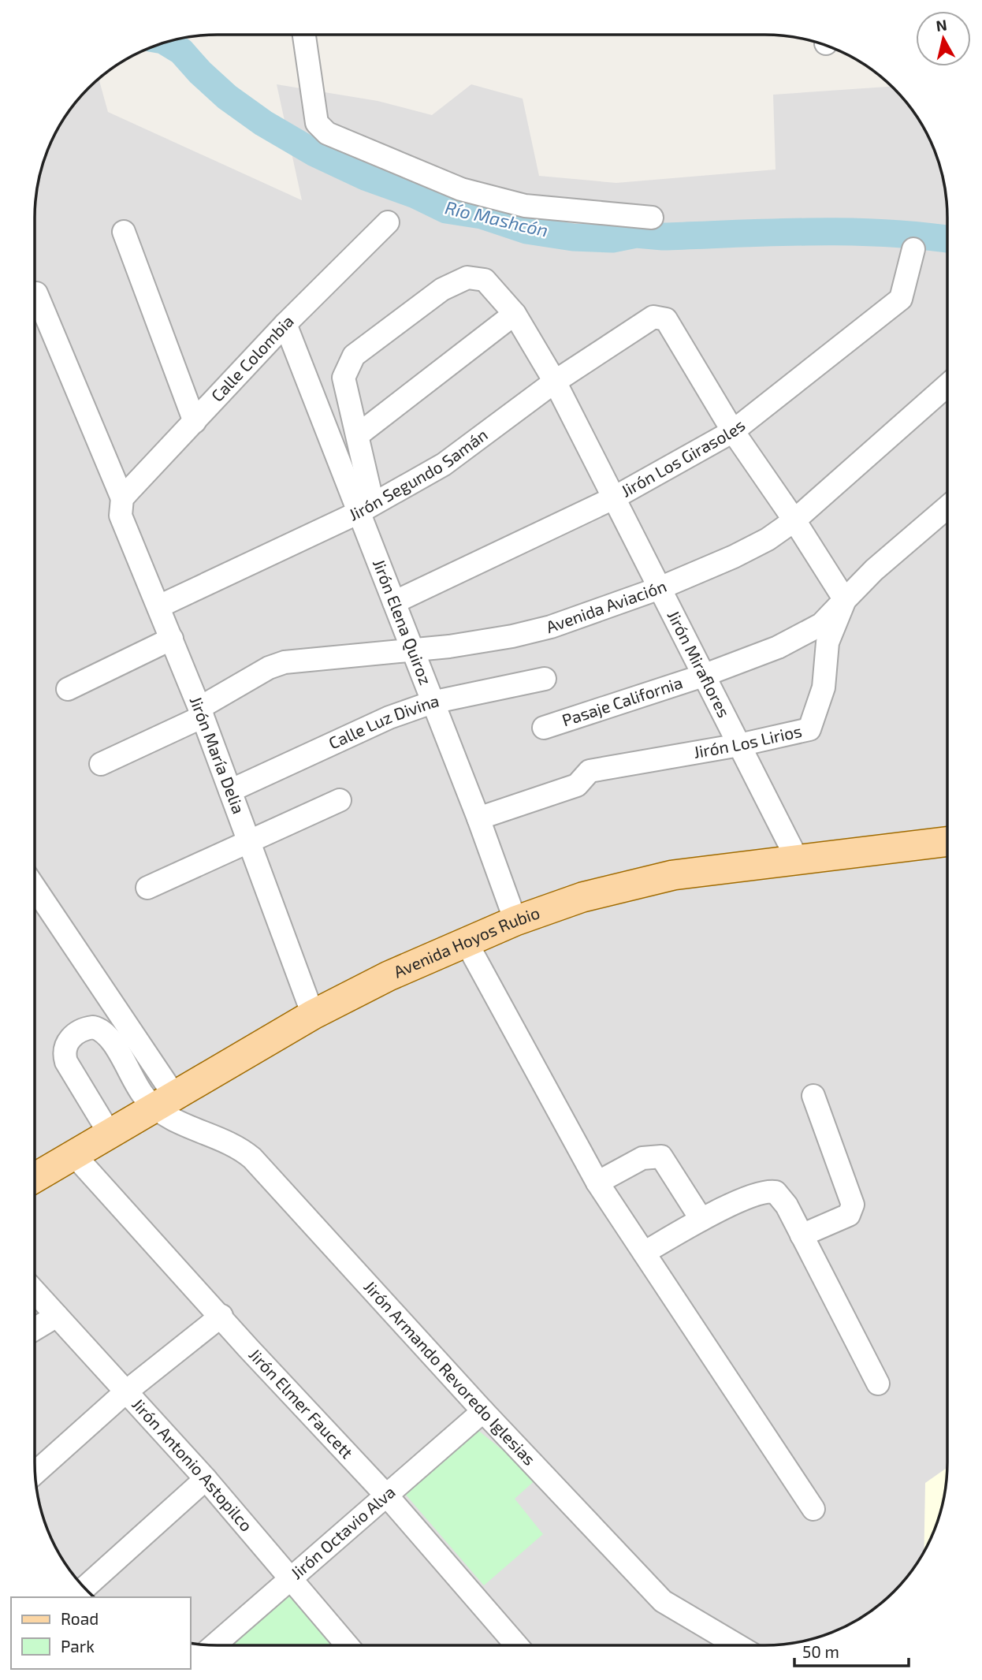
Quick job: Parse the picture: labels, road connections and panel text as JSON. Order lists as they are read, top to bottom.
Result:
{
  "streets": {
    "main road": ["Avenida Hoyos Rubio"],
    "street": [
      "Calle Colombia",
      "Jirón Los Girasoles",
      "Jirón Segundo Samán",
      "Avenida Aviación",
      "Jirón Elena Quiroz",
      "Jirón Miraflores",
      "Pasaje California",
      "Calle Luz Divina",
      "Jirón Los Lirios",
      "Jirón María Delia",
      "Jirón Armando Revoredo Iglesias",
      "Jirón Elmer Faucett",
      "Jirón Antonio Astopilco",
      "Jirón Octavio Alva"
    ]
  },
  "crossings": [
    ["Calle Colombia", "Jirón Elena Quiroz"],
    ["Calle Colombia", "Jirón María Delia"],
    ["Jirón Los Girasoles", "Jirón Segundo Samán"],
    ["Jirón Los Girasoles", "Jirón Elena Quiroz"],
    ["Jirón Los Girasoles", "Jirón Miraflores"],
    ["Jirón Segundo Samán", "Jirón Elena Quiroz"],
    ["Jirón Segundo Samán", "Jirón Miraflores"],
    ["Jirón Segundo Samán", "Jirón María Delia"],
    ["Avenida Aviación", "Jirón Elena Quiroz"],
    ["Avenida Aviación", "Jirón Miraflores"],
    ["Avenida Aviación", "Jirón María Delia"],
    ["Jirón Elena Quiroz", "Jirón Miraflores"],
    ["Jirón Elena Quiroz", "Calle Luz Divina"],
    ["Jirón Elena Quiroz", "Jirón Los Lirios"],
    ["Jirón Elena Quiroz", "Avenida Hoyos Rubio"],
    ["Jirón Miraflores", "Pasaje California"],
    ["Jirón Miraflores", "Jirón Los Lirios"],
    ["Jirón Miraflores", "Avenida Hoyos Rubio"],
    ["Pasaje California", "Jirón Los Lirios"],
    ["Calle Luz Divina", "Jirón María Delia"],
    ["Jirón María Delia", "Avenida Hoyos Rubio"],
    ["Avenida Hoyos Rubio", "Jirón Armando Revoredo Iglesias"],
    ["Avenida Hoyos Rubio", "Jirón Elmer Faucett"],
    ["Jirón Armando Revoredo Iglesias", "Jirón Octavio Alva"],
    ["Jirón Elmer Faucett", "Jirón Octavio Alva"],
    ["Jirón Antonio Astopilco", "Jirón Octavio Alva"]
  ],
  "water": ["Río Mashcón"],
  "legend": ["Road", "Park"],
  "scale_bar": "50 m",
  "north": "top"
}
